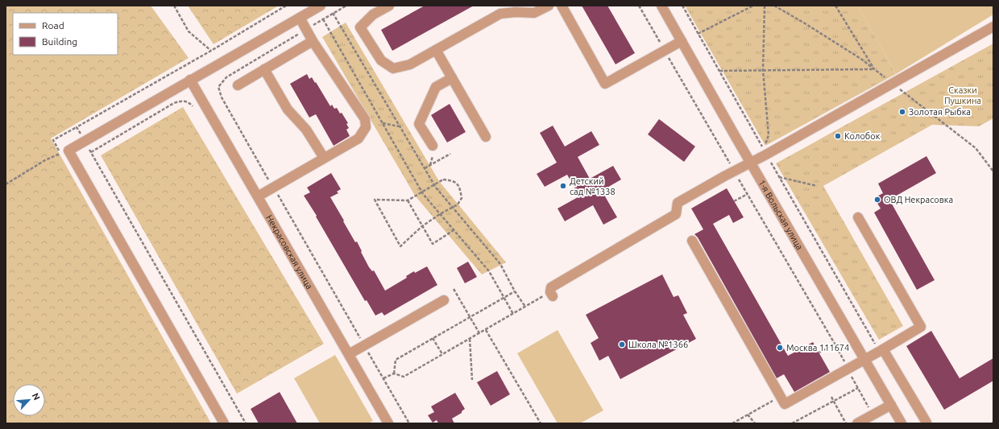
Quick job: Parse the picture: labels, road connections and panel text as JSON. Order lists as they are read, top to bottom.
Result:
{
  "streets": {
    "street": ["1-я Вольская улица", "Некрасовская улица"]
  },
  "parks": ["Сказки Пушкина"],
  "places": [
    "Золотая Рыбка",
    "Колобок",
    "Детский сад №1338",
    "ОВД Некрасовка",
    "Школа №1366",
    "Москва 111674"
  ],
  "legend": ["Road", "Building"],
  "north": "top right"
}
